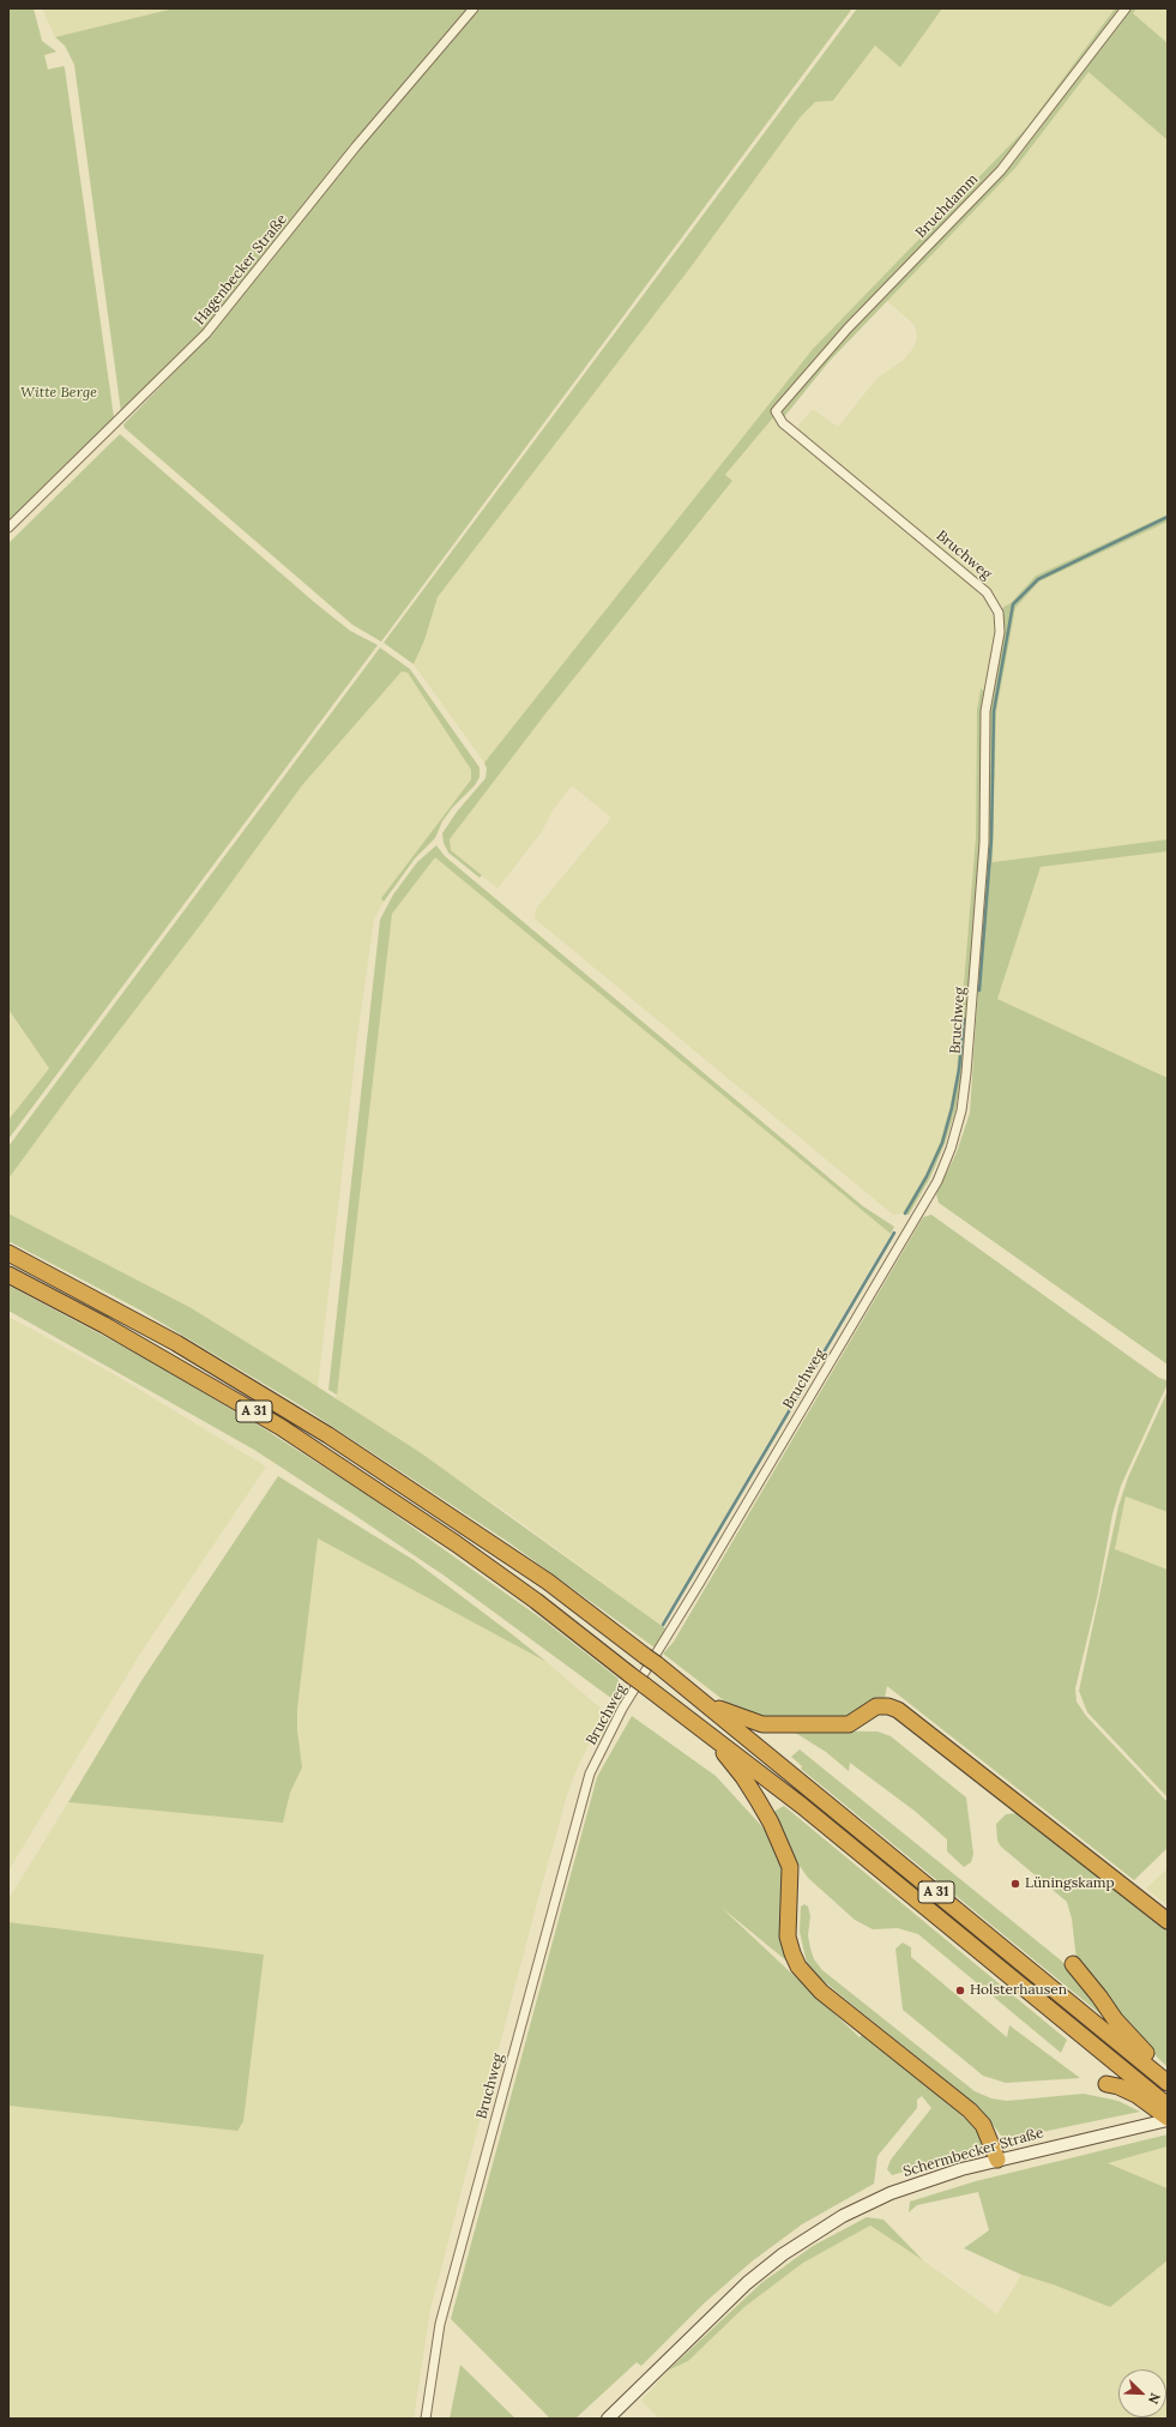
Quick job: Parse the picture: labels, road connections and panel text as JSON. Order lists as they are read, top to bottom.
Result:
{
  "streets": {
    "highway": ["A 31"],
    "main road": ["Schermbecker Straße"],
    "street": ["Bruchdamm", "Hagenbecker Straße", "Bruchweg"]
  },
  "crossings": [
    ["Bruchdamm", "Bruchweg"]
  ],
  "parks": ["Witte Berge"],
  "places": ["Lüningskamp", "Holsterhausen"],
  "north": "bottom right"
}
